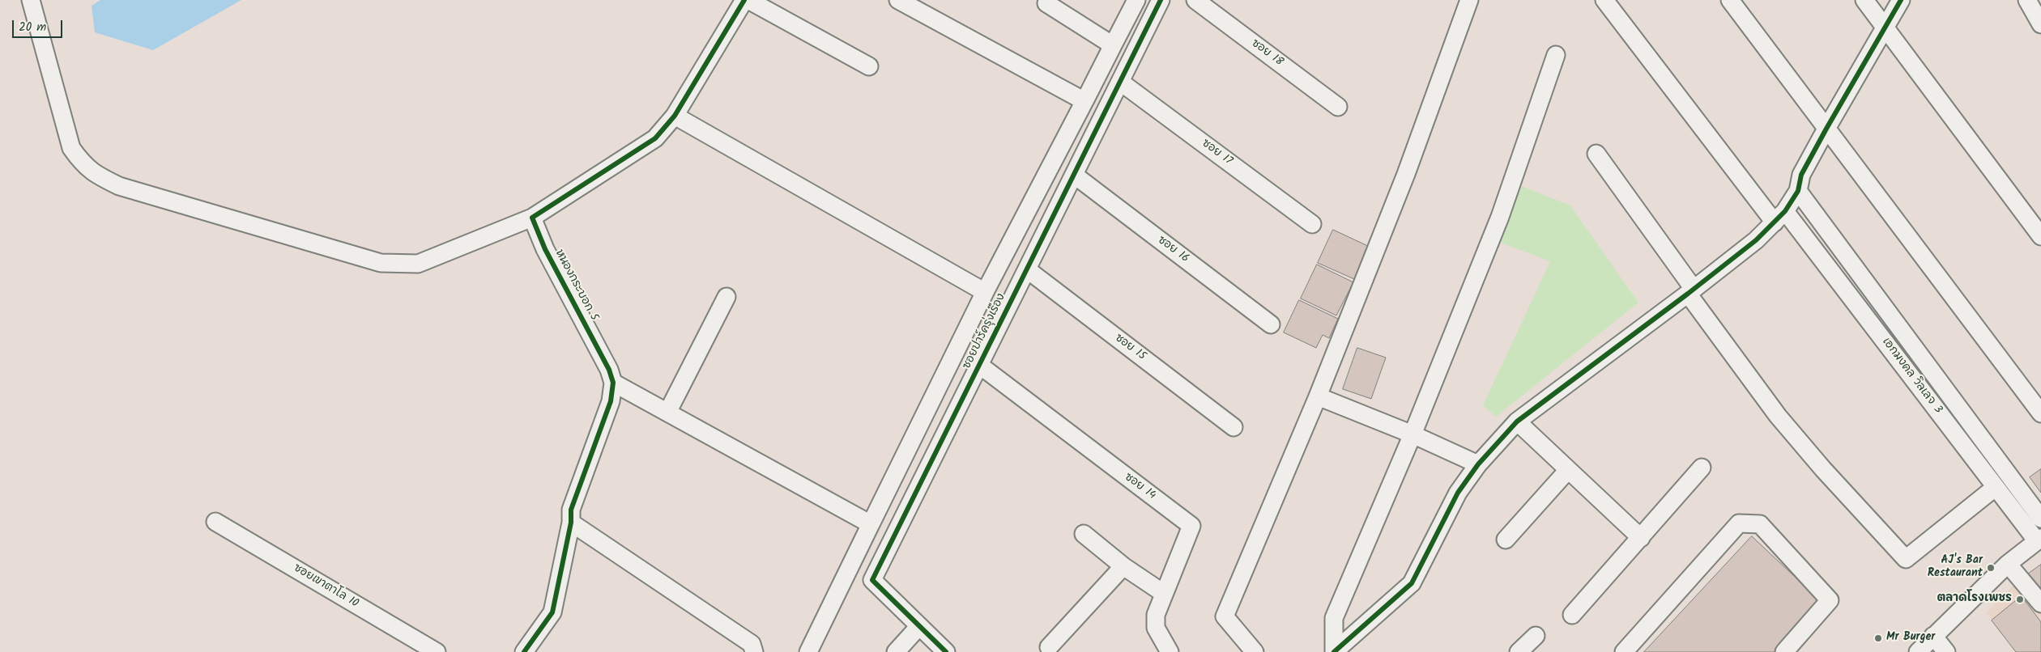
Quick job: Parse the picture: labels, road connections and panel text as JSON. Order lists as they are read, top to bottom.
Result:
{
  "streets": {
    "street": [
      "ซอย 18",
      "ซอย 17",
      "ซอย 16",
      "หนองกระบอก 5",
      "ซอยปาร์ครุ่งเรือง",
      "ซอย 15",
      "เอกมงคล วิลเลจ 3",
      "ซอย 14",
      "ซอยเขาตาโล 10"
    ]
  },
  "crossings": [
    ["ซอย 17", "ซอยปาร์ครุ่งเรือง"],
    ["ซอย 16", "ซอยปาร์ครุ่งเรือง"],
    ["ซอยปาร์ครุ่งเรือง", "ซอย 15"],
    ["ซอยปาร์ครุ่งเรือง", "ซอย 14"]
  ],
  "places": ["AJ's Bar Restaurant", "ตลาดโรงเพชร", "Mr Burger"],
  "scale_bar": "20 m"
}
